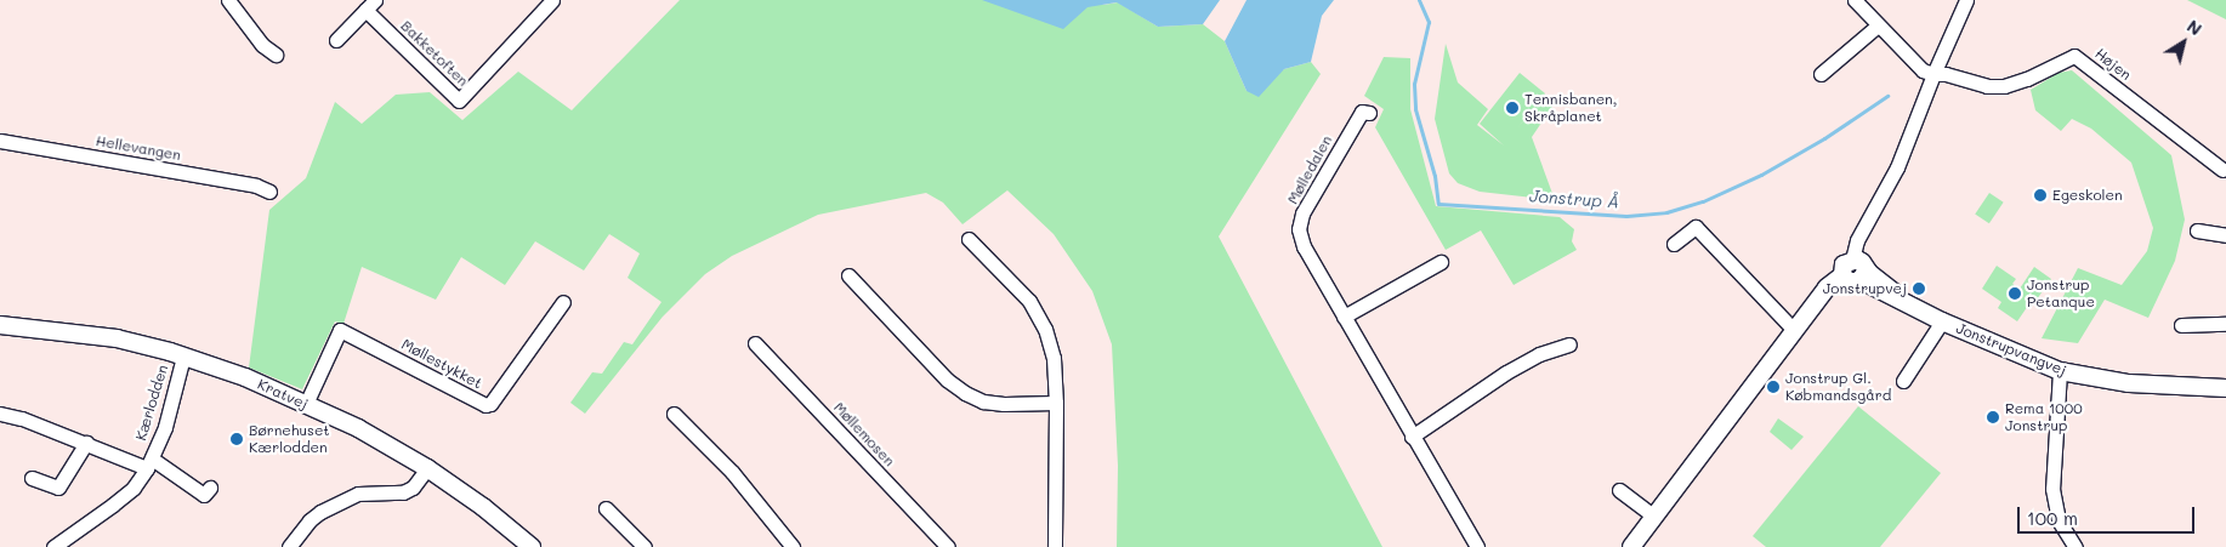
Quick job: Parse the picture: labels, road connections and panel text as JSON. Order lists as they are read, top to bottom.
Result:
{
  "streets": {
    "street": [
      "Bakketoften",
      "Højen",
      "Hellevangen",
      "Mølledalen",
      "Jonstrupvangvej",
      "Møllestykket",
      "Kratvej",
      "Kærlodden",
      "Møllemosen"
    ]
  },
  "crossings": [
    ["Møllestykket", "Kratvej"],
    ["Kratvej", "Kærlodden"]
  ],
  "water": ["Jonstrup Å"],
  "places": [
    "Tennisbanen, Skråplanet",
    "Egeskolen",
    "Jonstrupvej",
    "Jonstrup Petanque",
    "Jonstrup Gl. Købmandsgård",
    "Rema 1000 Jonstrup",
    "Børnehuset Kærlodden"
  ],
  "scale_bar": "100 m",
  "north": "top right"
}
